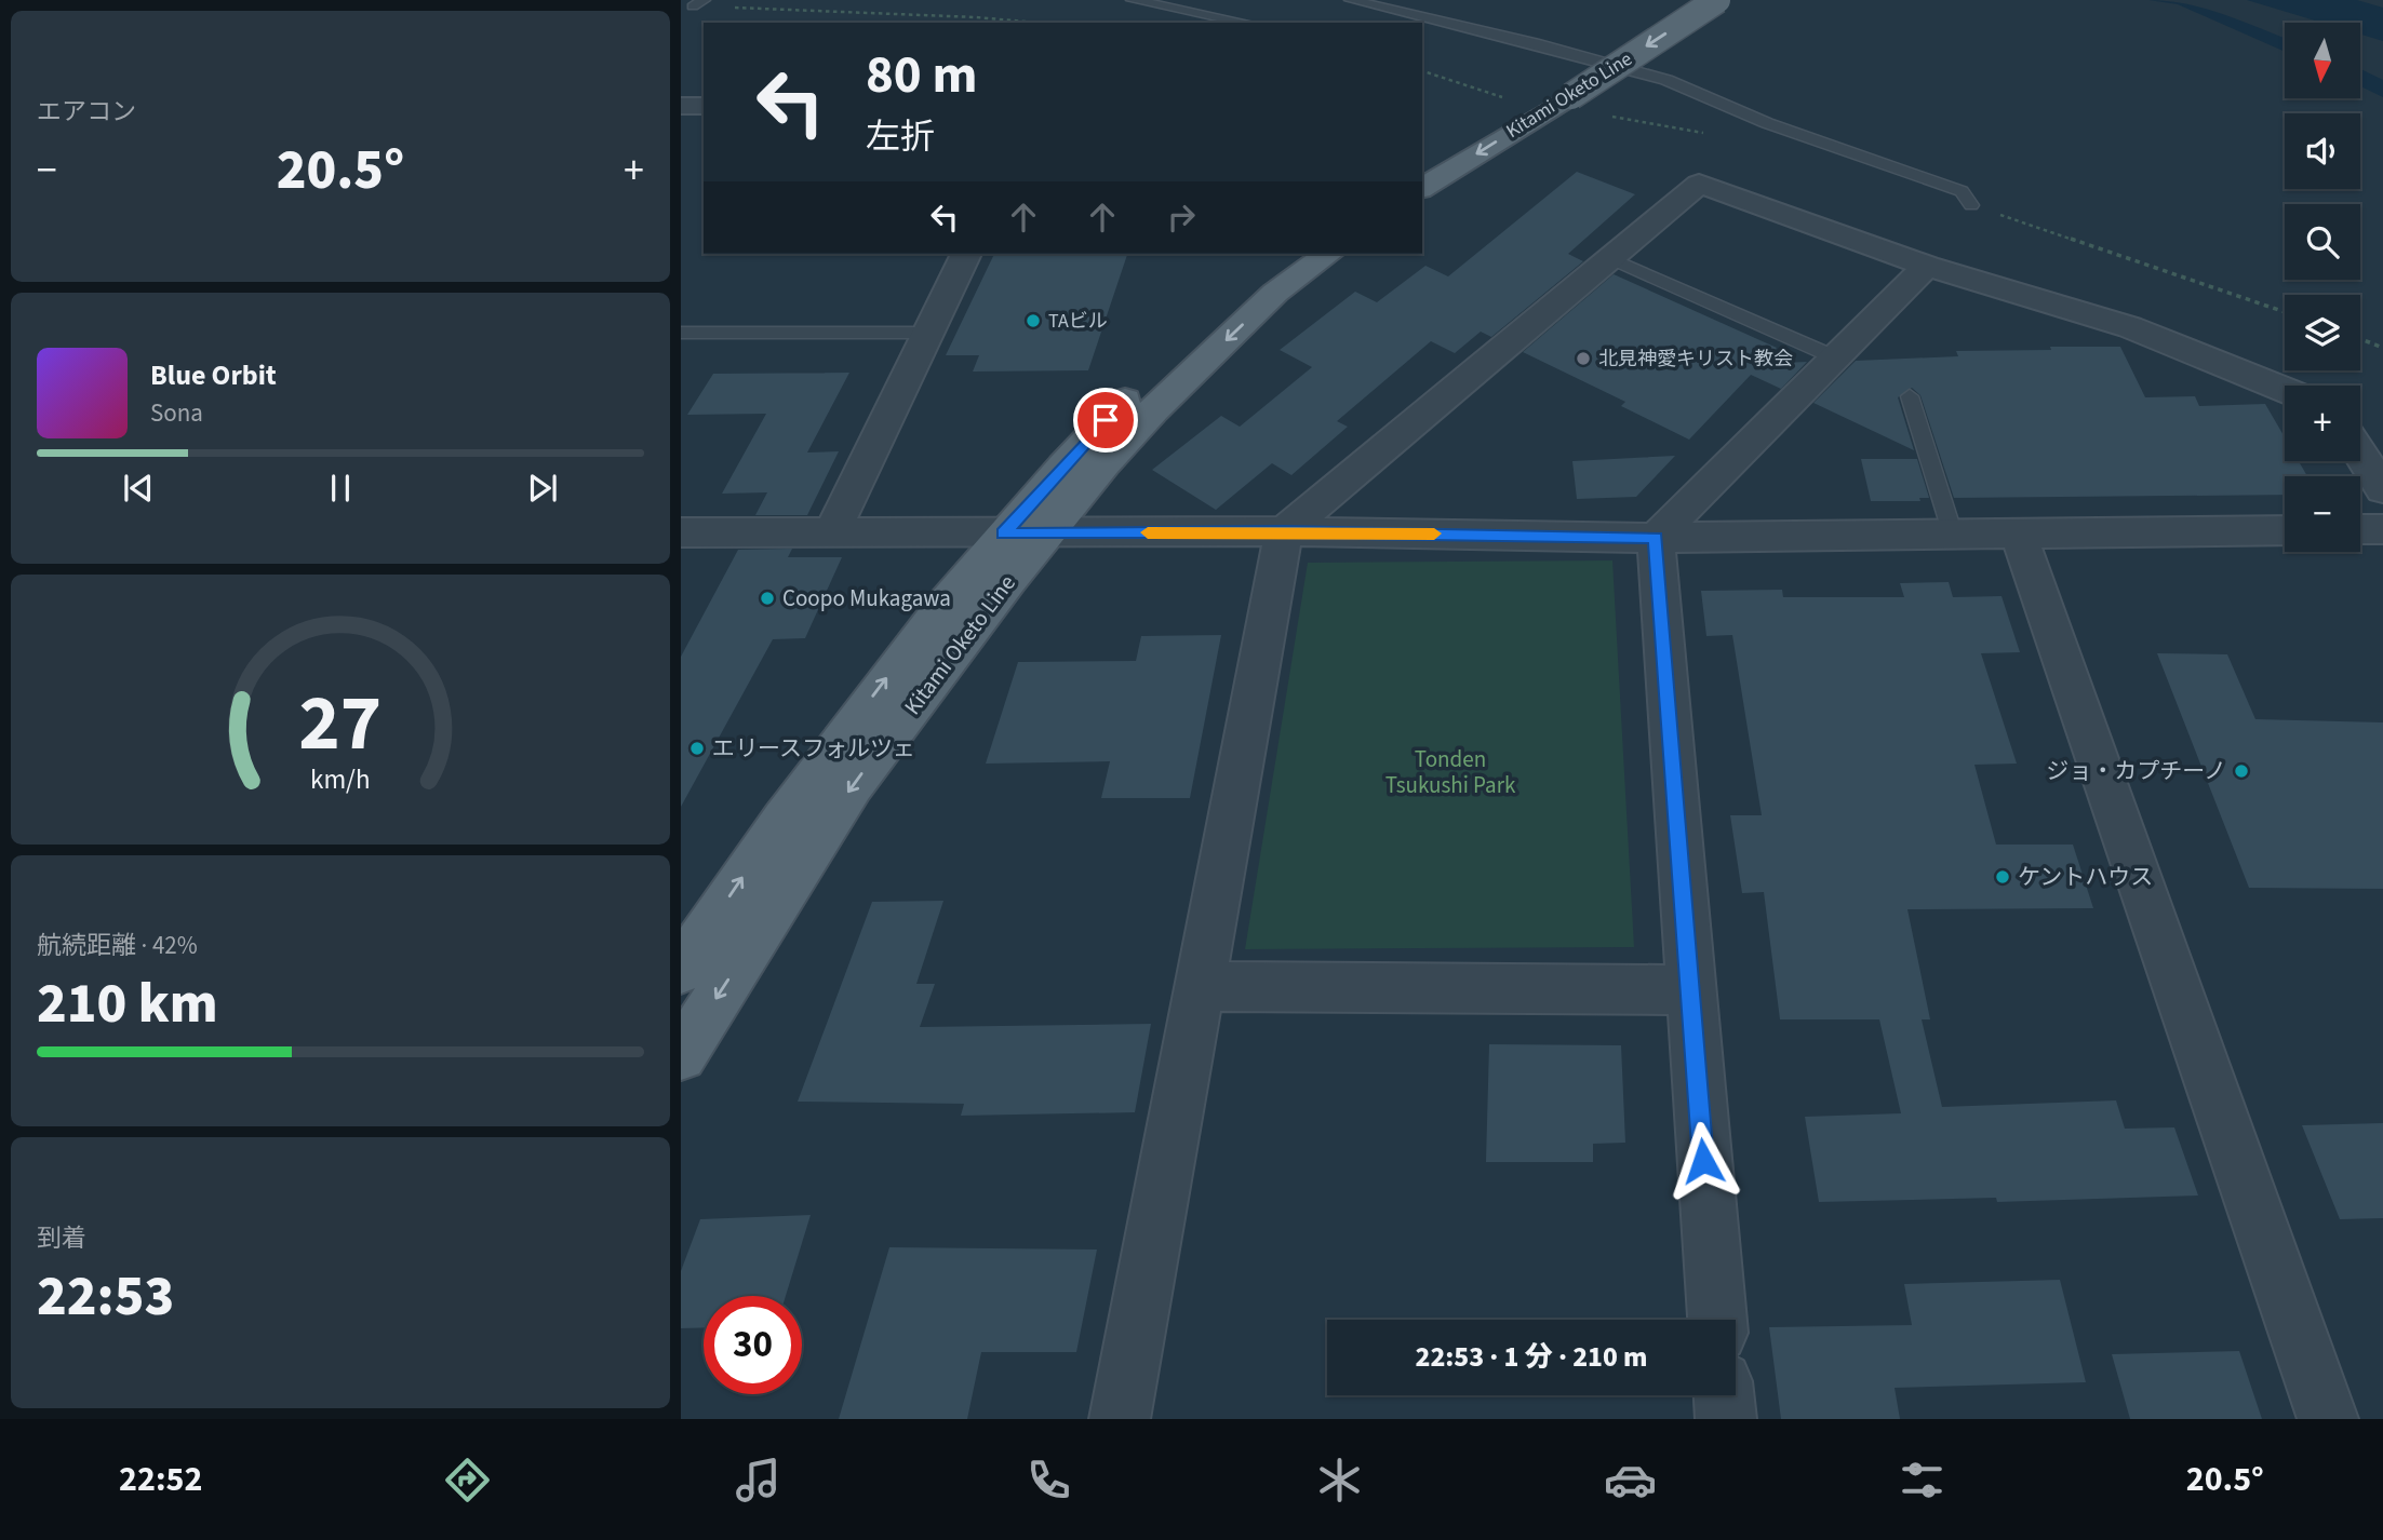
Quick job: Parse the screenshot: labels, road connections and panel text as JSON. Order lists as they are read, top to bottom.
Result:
{
  "streets": {
    "main road": ["Kitami Oketo Line"]
  },
  "parks": ["Tonden Tsukushi Park"],
  "places": [
    "TAビル",
    "北見神愛キリスト教会",
    "Coopo Mukagawa",
    "エリースフォルツェ",
    "ジョ・カプチーノ",
    "ケントハウス"
  ],
  "north": "bottom",
  "page": {
    "tile": [
      "エアコン",
      ["航続距離 · 42%", "210 km"],
      ["到着", "22:53"]
    ],
    "map_buttons": ["+", "−"],
    "turn": ["80 m", "左折"],
    "heat": ["−", "20.5°", "+"],
    "song": ["Blue Orbit", "Sona"],
    "limit": "30",
    "trip": "22:53 · 1 分 · 210 m",
    "tabs": ["22:52", "20.5°"],
    "gauge": ["27", "km/h"]
  }
}
